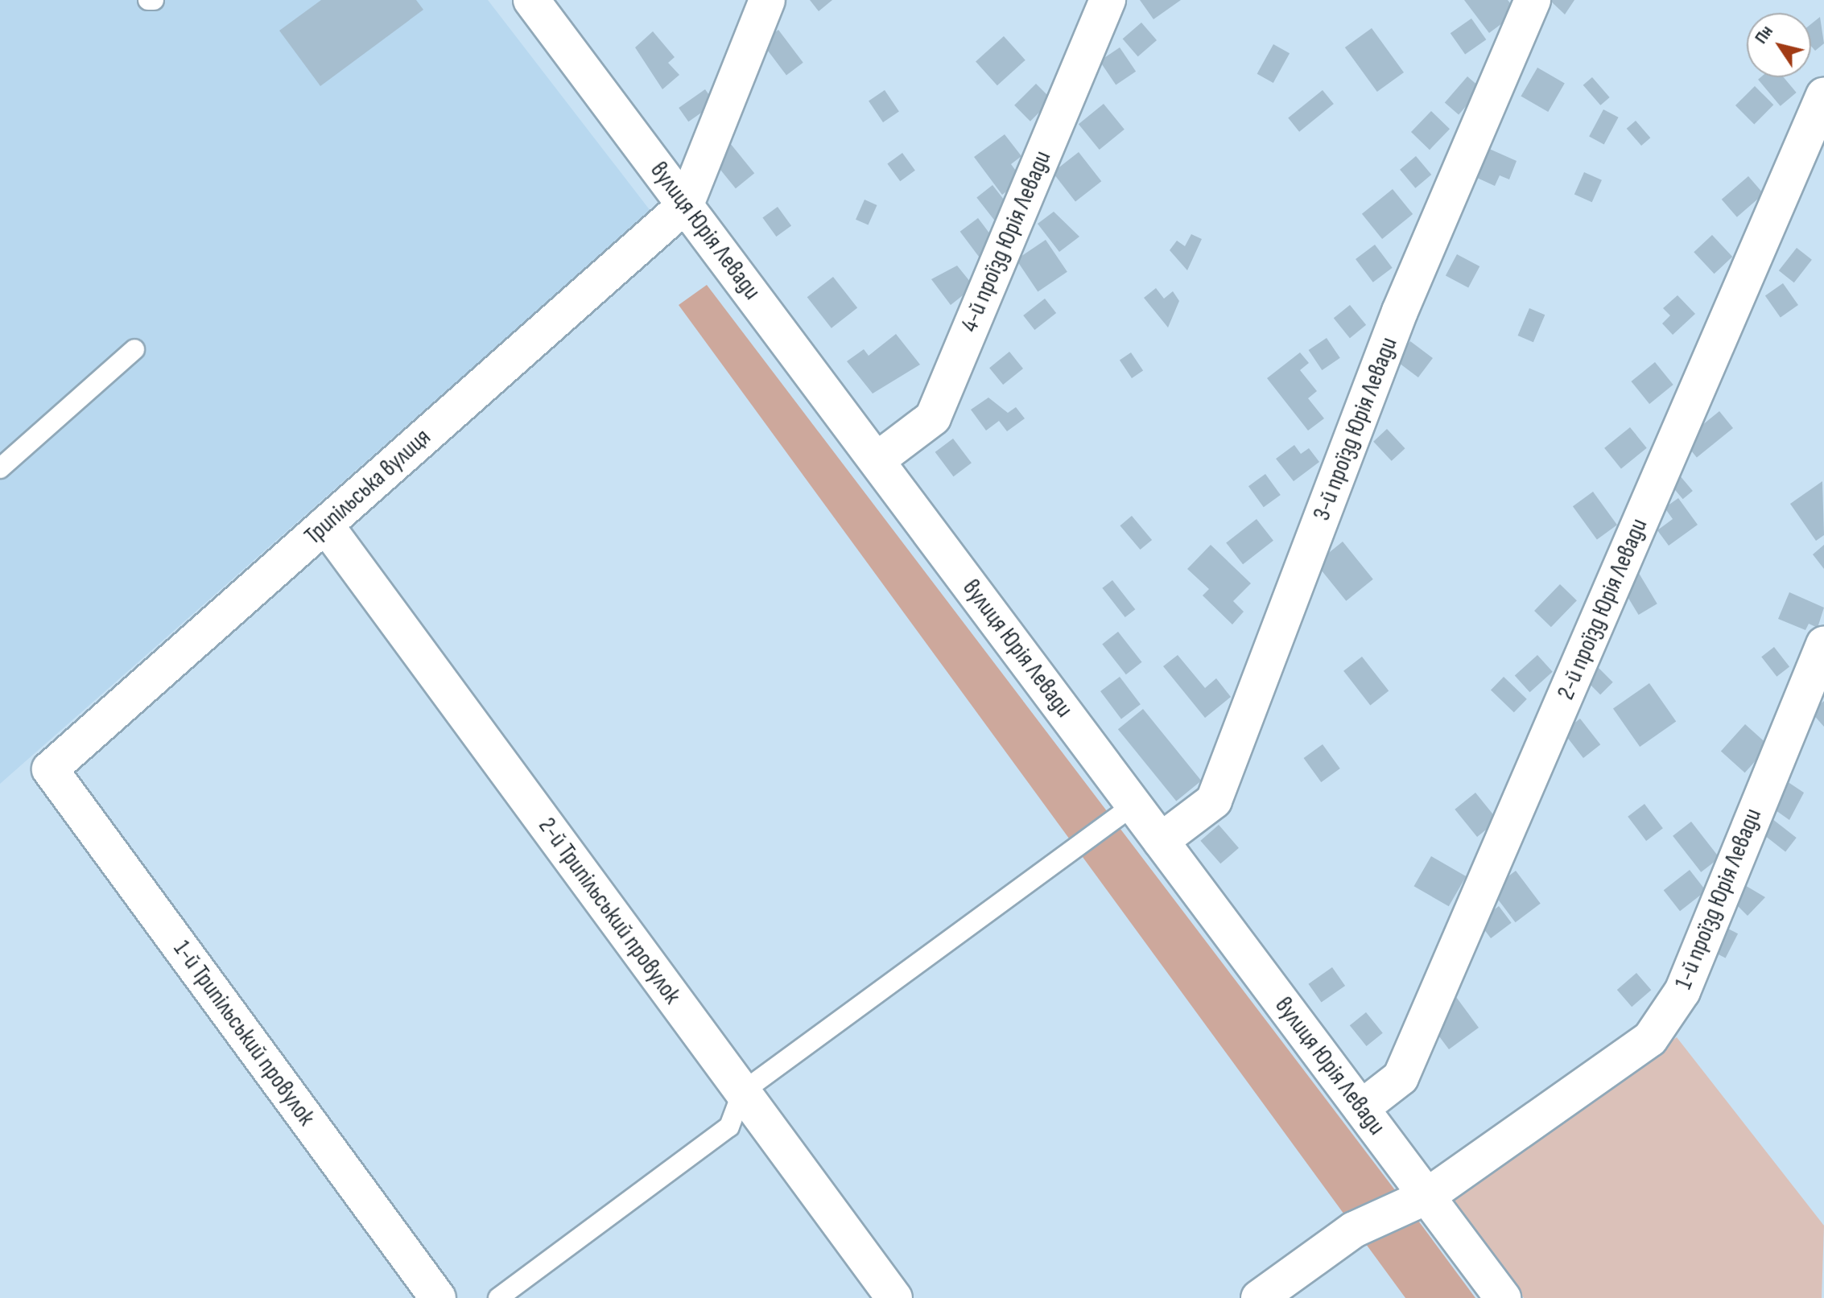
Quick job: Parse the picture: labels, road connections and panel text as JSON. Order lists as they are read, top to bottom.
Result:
{
  "streets": {
    "street": [
      "вулиця Юрія Левади",
      "4-й проїзд Юрія Левади",
      "3-й проїзд Юрія Левади",
      "Трипільська вулиця",
      "2-й проїзд Юрія Левади",
      "1-й проїзд Юрія Левади",
      "2-й Трипільський провулок",
      "1-й Трипільський провулок"
    ]
  },
  "crossings": [
    ["вулиця Юрія Левади", "4-й проїзд Юрія Левади"],
    ["вулиця Юрія Левади", "3-й проїзд Юрія Левади"],
    ["вулиця Юрія Левади", "Трипільська вулиця"],
    ["вулиця Юрія Левади", "2-й проїзд Юрія Левади"],
    ["вулиця Юрія Левади", "1-й проїзд Юрія Левади"],
    ["Трипільська вулиця", "2-й Трипільський провулок"],
    ["Трипільська вулиця", "1-й Трипільський провулок"]
  ],
  "north": "top left"
}
